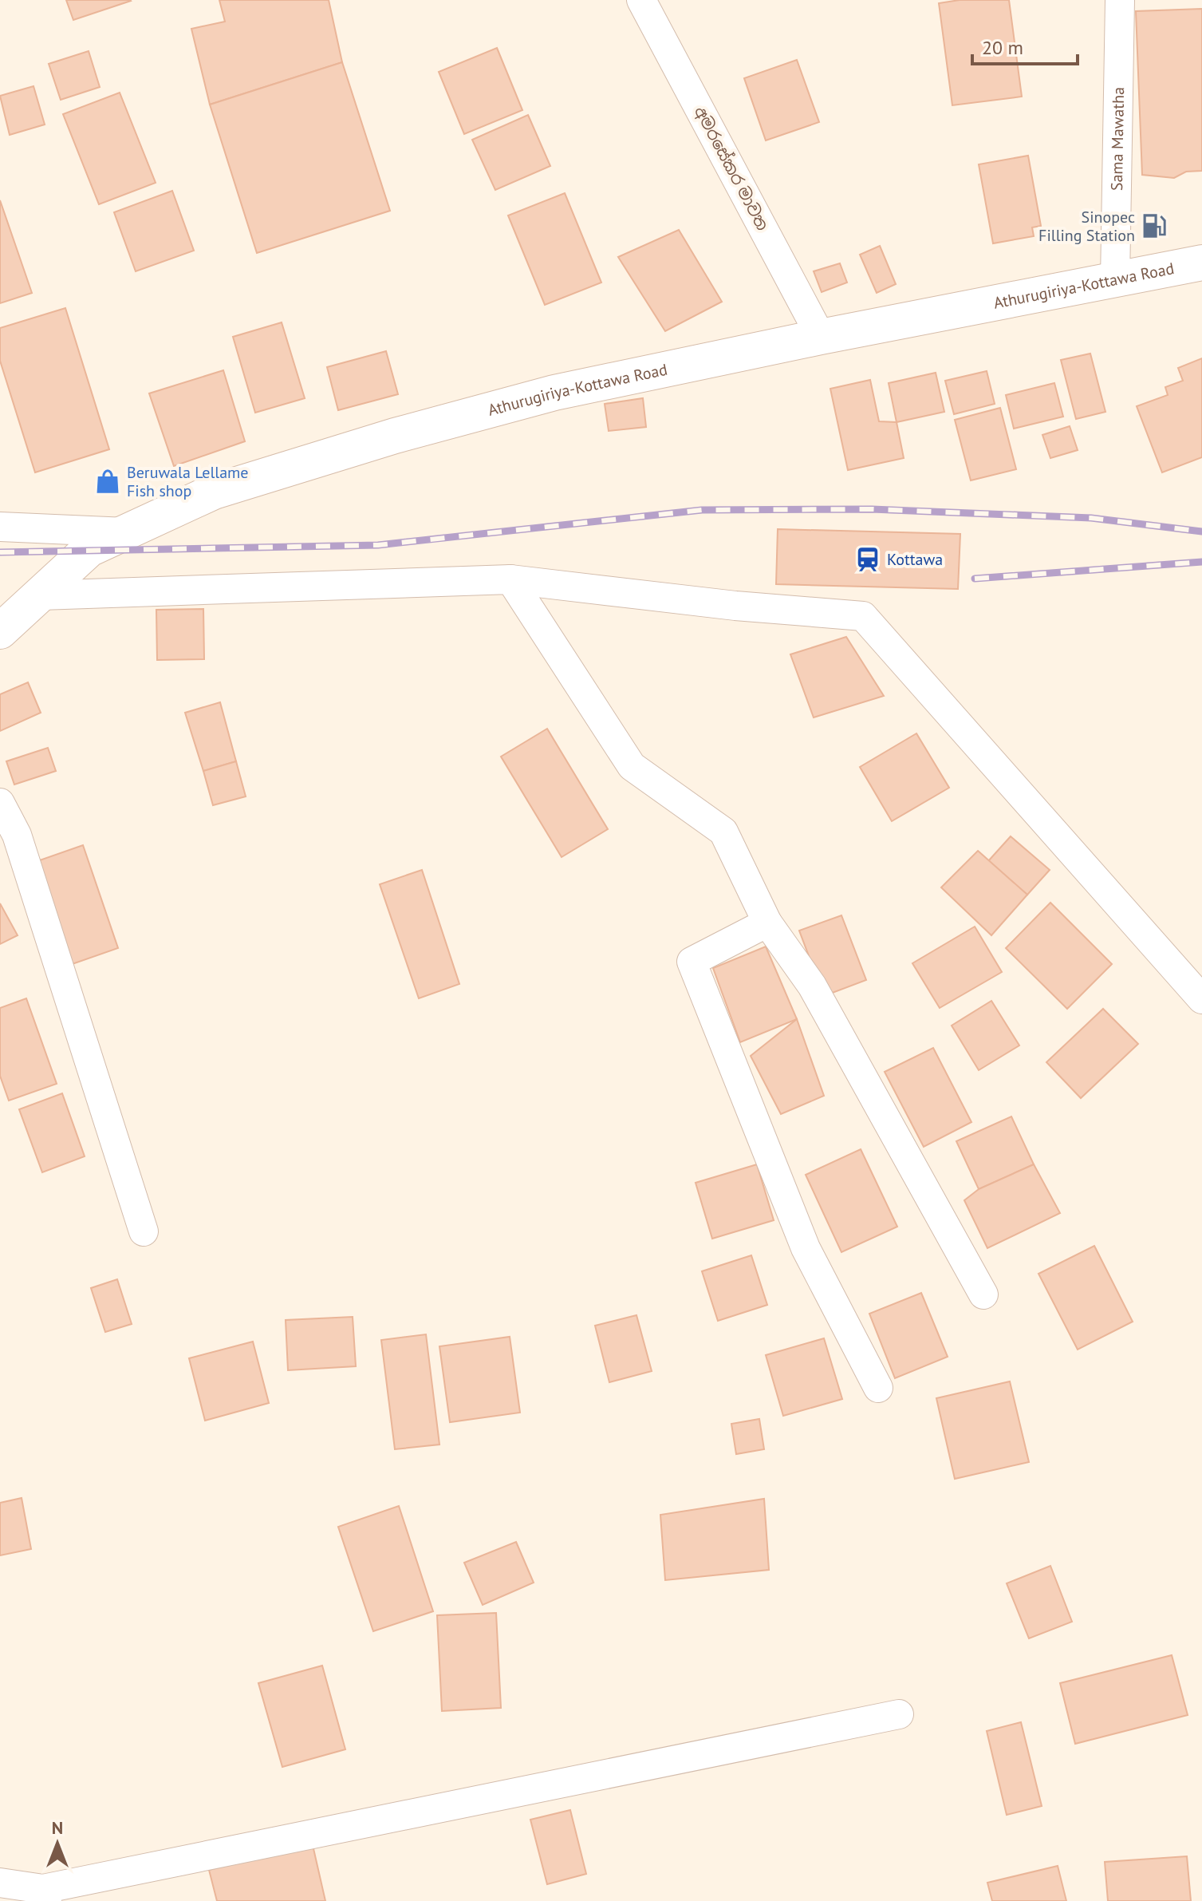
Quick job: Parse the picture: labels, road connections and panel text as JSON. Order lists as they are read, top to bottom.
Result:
{
  "streets": {
    "main road": ["Athurugiriya-Kottawa Road"],
    "street": ["Sama Mawatha", "අමරසේකර මාවත"]
  },
  "crossings": [
    ["Sama Mawatha", "Athurugiriya-Kottawa Road"],
    ["අමරසේකර මාවත", "Athurugiriya-Kottawa Road"]
  ],
  "places": {
    "fuel station": ["Sinopec Filling Station"],
    "shop": ["Beruwala Lellame Fish shop"],
    "station": ["Kottawa"]
  },
  "scale_bar": "20 m",
  "north": "top"
}
